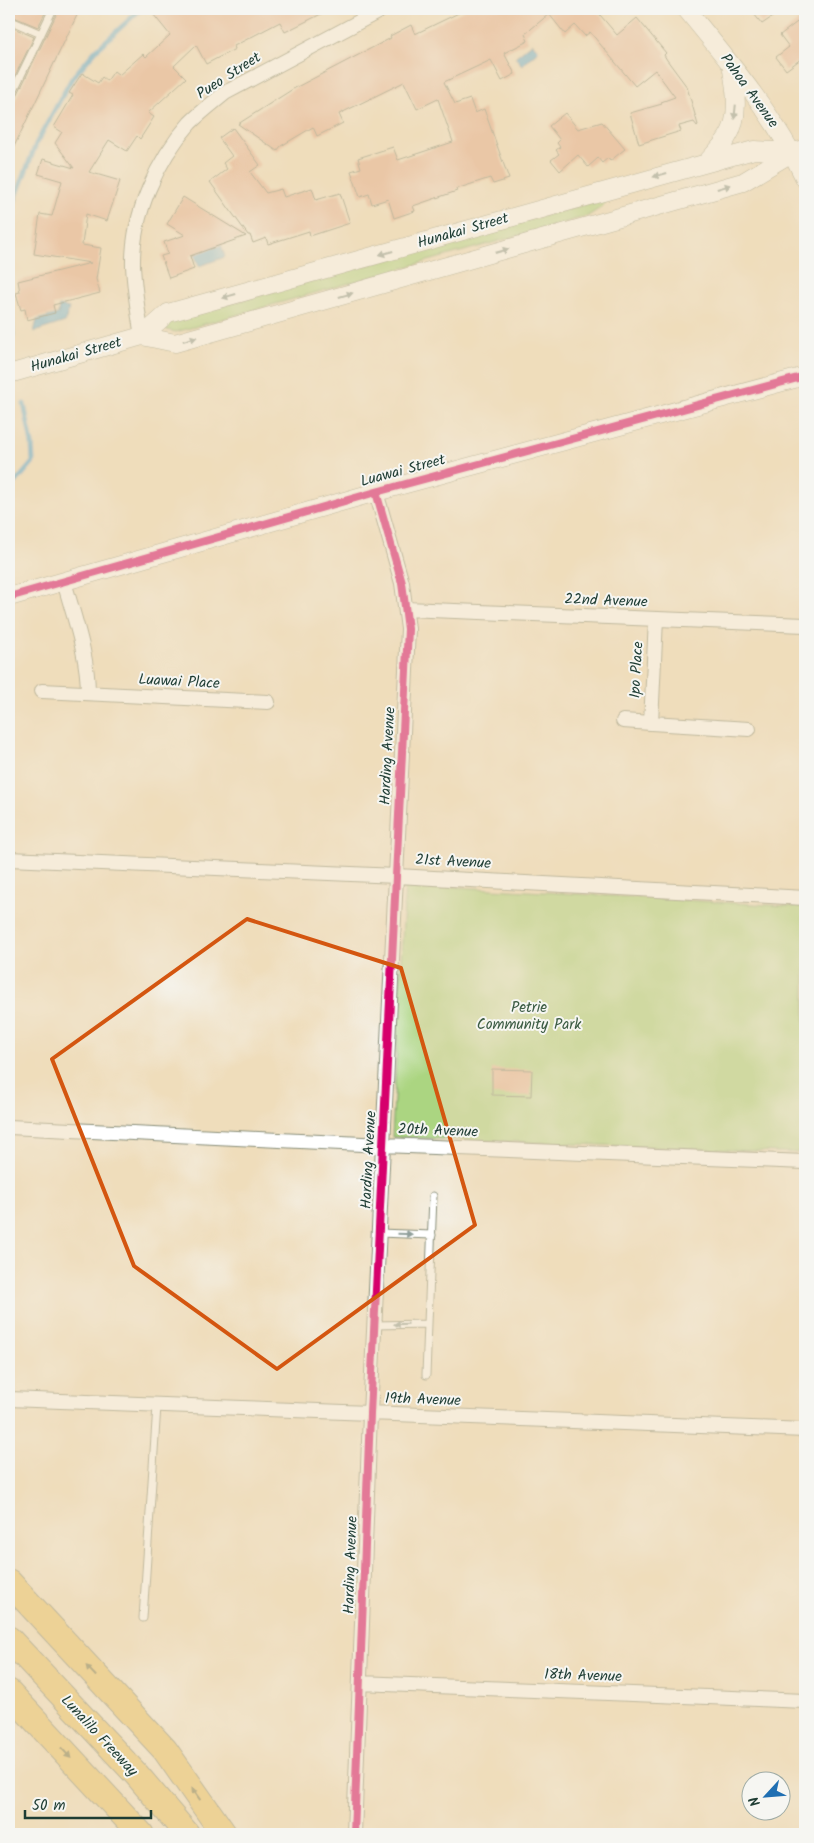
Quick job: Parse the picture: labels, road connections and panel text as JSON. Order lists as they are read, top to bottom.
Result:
{
  "streets": {
    "highway": ["Lunalilo Freeway"],
    "street": [
      "Pueo Street",
      "Pahoa Avenue",
      "Hunakai Street",
      "Luawai Street",
      "22nd Avenue",
      "Ipo Place",
      "Luawai Place",
      "Harding Avenue",
      "21st Avenue",
      "20th Avenue",
      "19th Avenue",
      "18th Avenue"
    ]
  },
  "crossings": [
    ["Pueo Street", "Hunakai Street"],
    ["Pahoa Avenue", "Hunakai Street"],
    ["Luawai Street", "Harding Avenue"],
    ["22nd Avenue", "Ipo Place"],
    ["22nd Avenue", "Harding Avenue"],
    ["Harding Avenue", "21st Avenue"],
    ["Harding Avenue", "20th Avenue"],
    ["Harding Avenue", "19th Avenue"],
    ["Harding Avenue", "18th Avenue"]
  ],
  "parks": ["Petrie Community Park"],
  "scale_bar": "50 m",
  "north": "bottom left"
}
